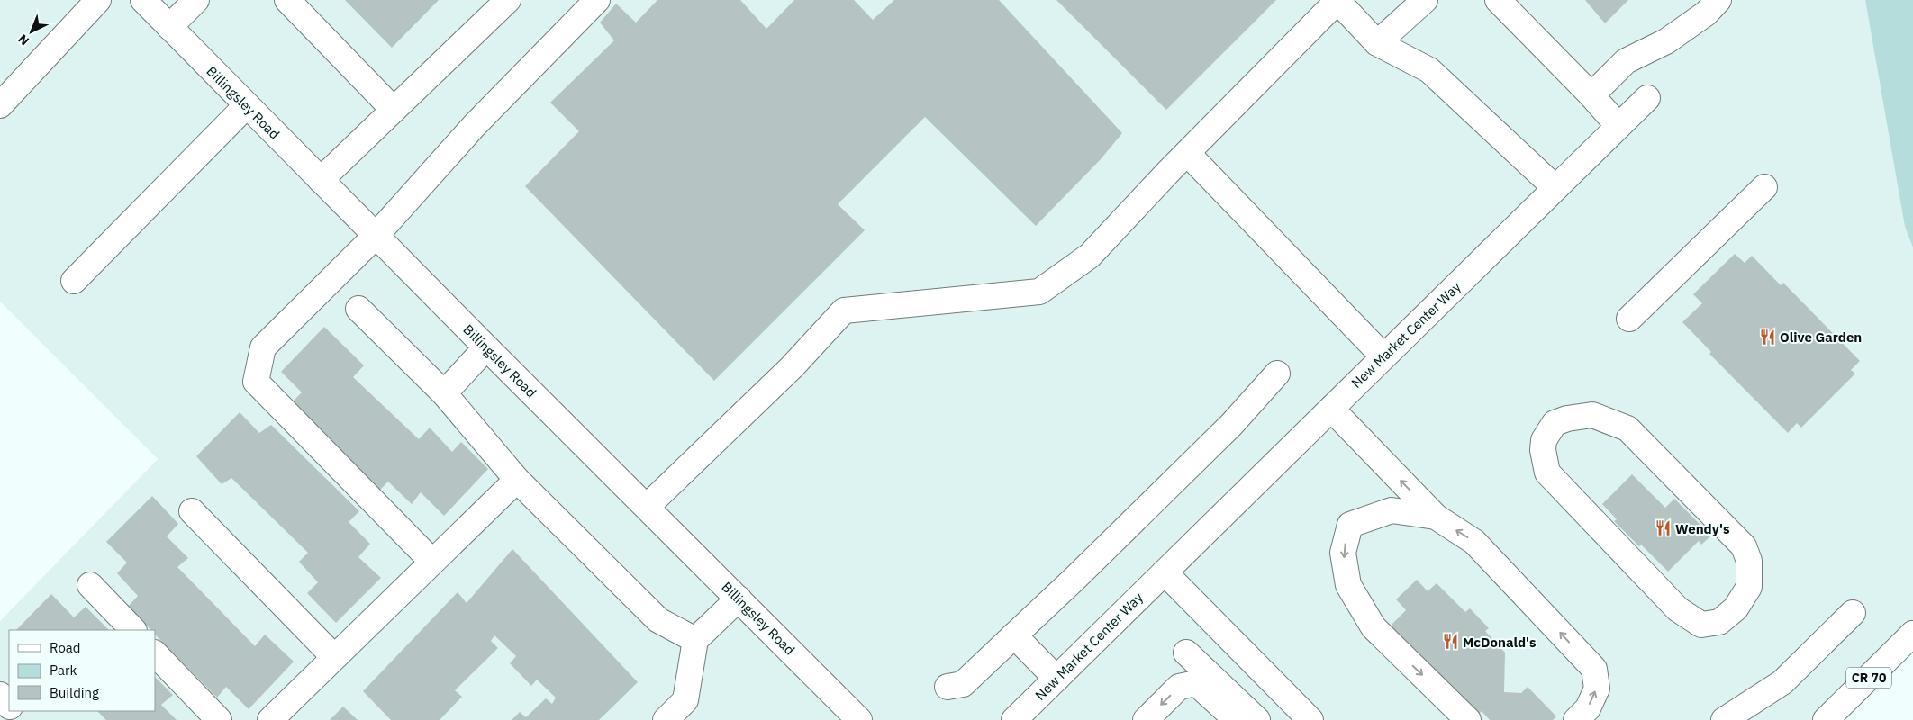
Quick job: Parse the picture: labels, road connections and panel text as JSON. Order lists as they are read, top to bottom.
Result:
{
  "streets": {
    "street": ["Billingsley Road", "New Market Center Way", "CR 70"]
  },
  "places": {
    "restaurant": ["Olive Garden", "Wendy's", "McDonald's"]
  },
  "legend": ["Road", "Park", "Building"],
  "north": "bottom left"
}
